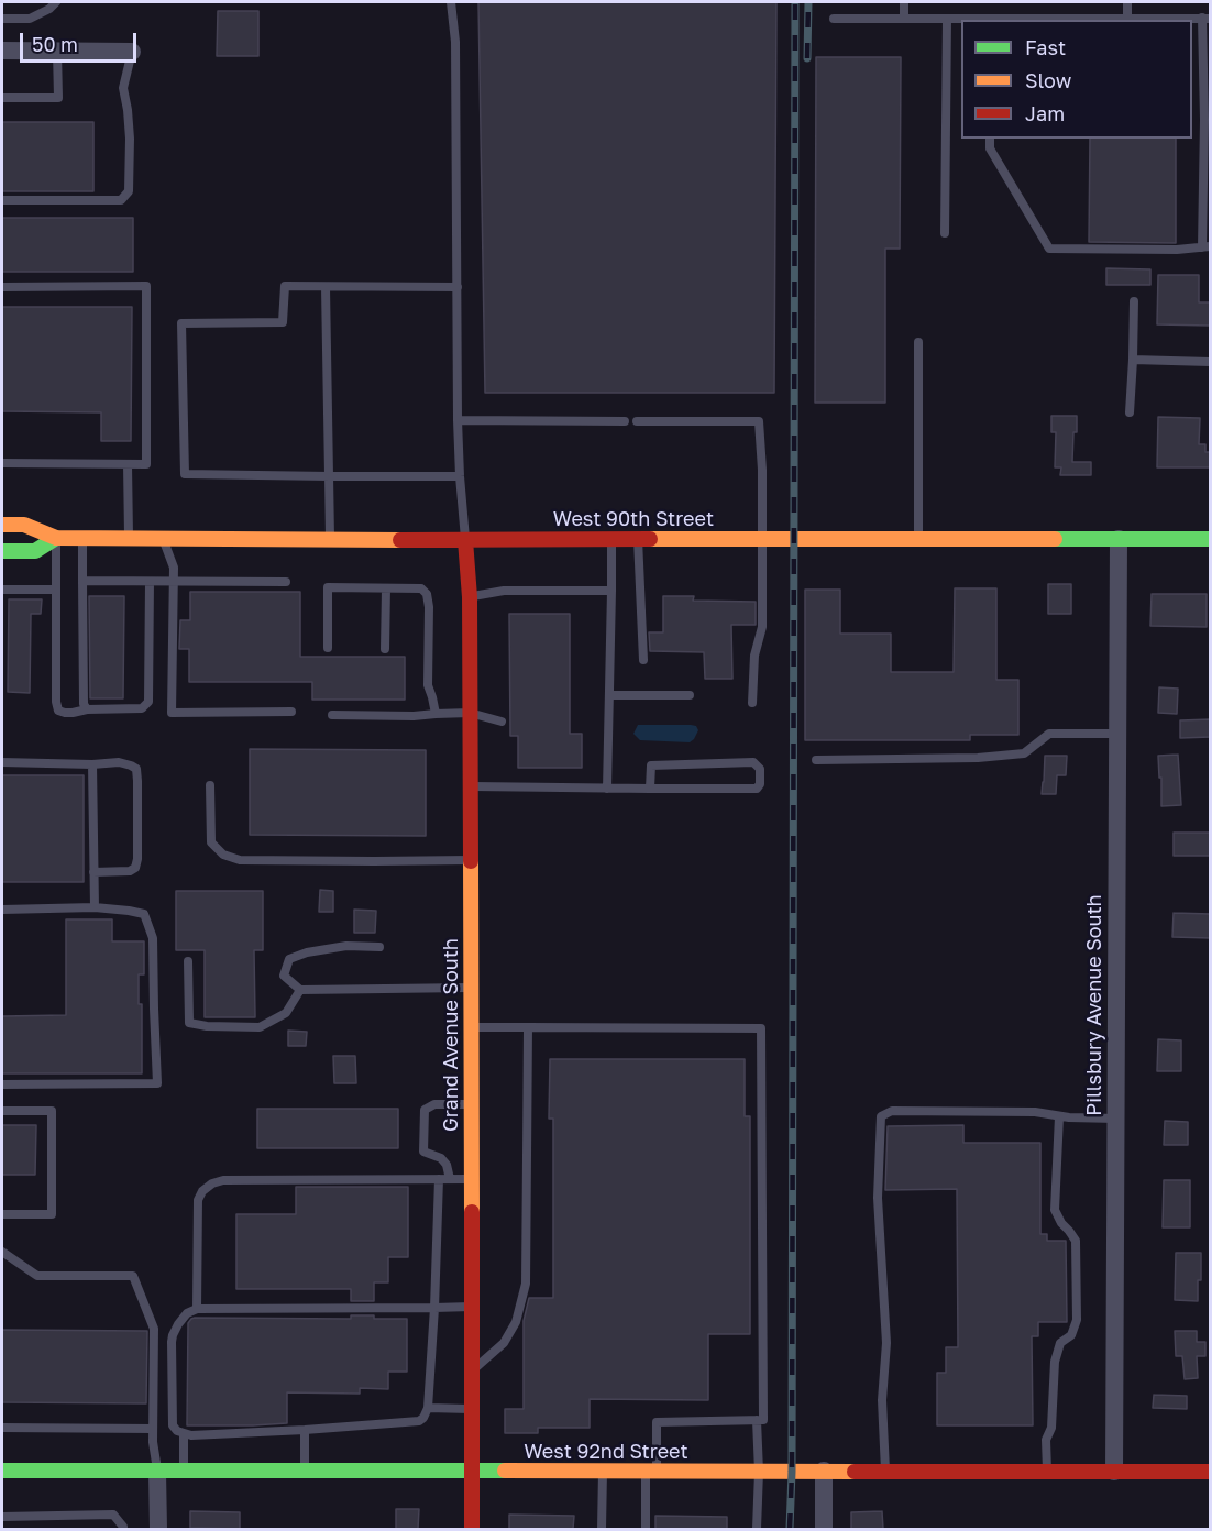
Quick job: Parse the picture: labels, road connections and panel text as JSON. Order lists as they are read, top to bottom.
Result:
{
  "streets": {
    "street": [
      "West 90th Street",
      "Pillsbury Avenue South",
      "Grand Avenue South",
      "West 92nd Street"
    ]
  },
  "crossings": [
    ["West 90th Street", "Pillsbury Avenue South"],
    ["West 90th Street", "Grand Avenue South"],
    ["Pillsbury Avenue South", "West 92nd Street"],
    ["Grand Avenue South", "West 92nd Street"]
  ],
  "legend": ["Fast", "Slow", "Jam"],
  "scale_bar": "50 m"
}
